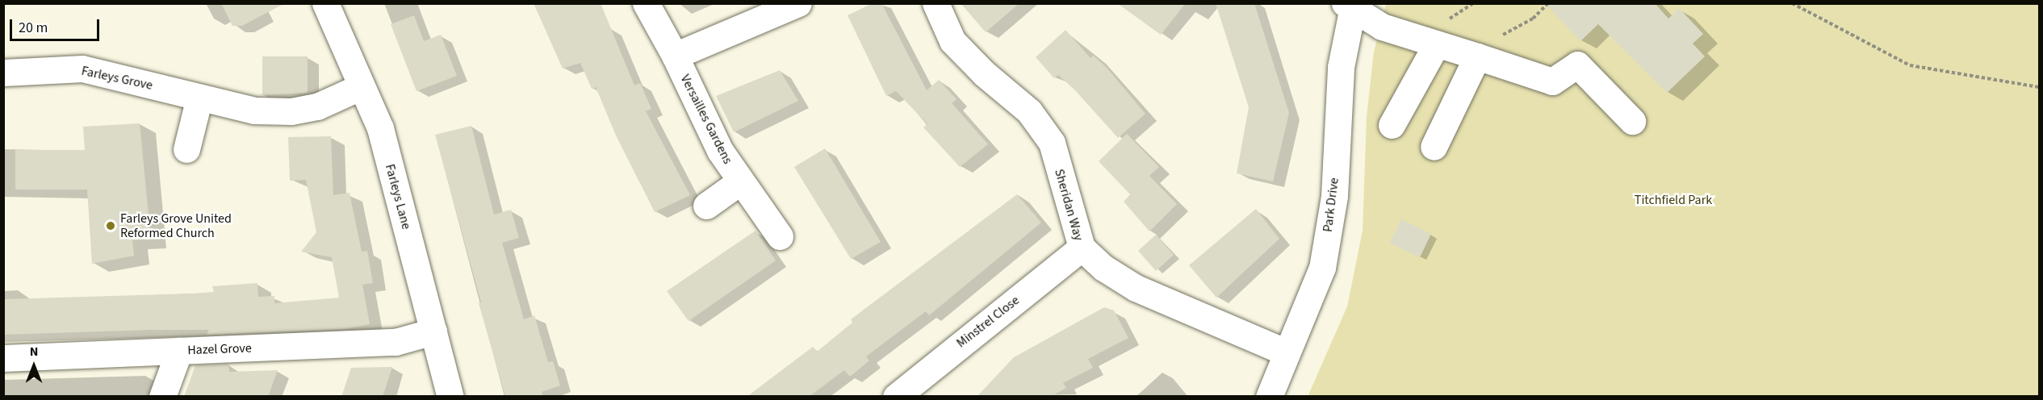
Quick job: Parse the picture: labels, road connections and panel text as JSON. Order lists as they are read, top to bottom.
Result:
{
  "streets": {
    "street": [
      "Farleys Grove",
      "Versailles Gardens",
      "Farleys Lane",
      "Sheridan Way",
      "Park Drive",
      "Minstrel Close",
      "Hazel Grove"
    ]
  },
  "crossings": [
    ["Farleys Grove", "Farleys Lane"],
    ["Farleys Lane", "Hazel Grove"],
    ["Sheridan Way", "Park Drive"],
    ["Sheridan Way", "Minstrel Close"]
  ],
  "parks": ["Titchfield Park"],
  "places": ["Farleys Grove United Reformed Church"],
  "scale_bar": "20 m",
  "north": "top"
}
